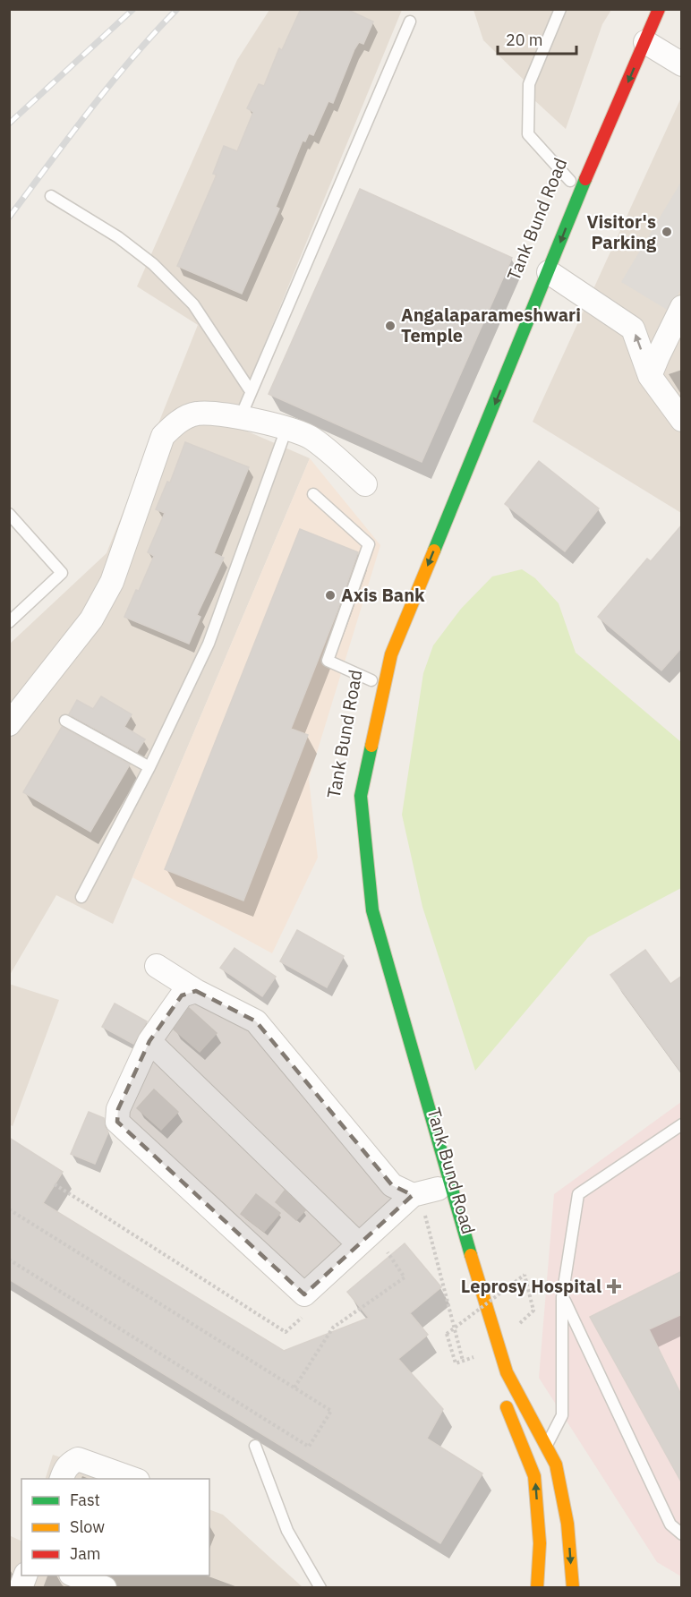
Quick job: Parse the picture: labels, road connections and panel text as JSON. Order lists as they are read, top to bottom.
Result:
{
  "streets": {
    "main road": ["Tank Bund Road"]
  },
  "one_way": ["Tank Bund Road"],
  "places": {
    "other": ["Visitor's Parking", "Angalaparameshwari Temple", "Axis Bank"],
    "health": ["Leprosy Hospital"]
  },
  "legend": ["Fast", "Slow", "Jam"],
  "scale_bar": "20 m"
}
